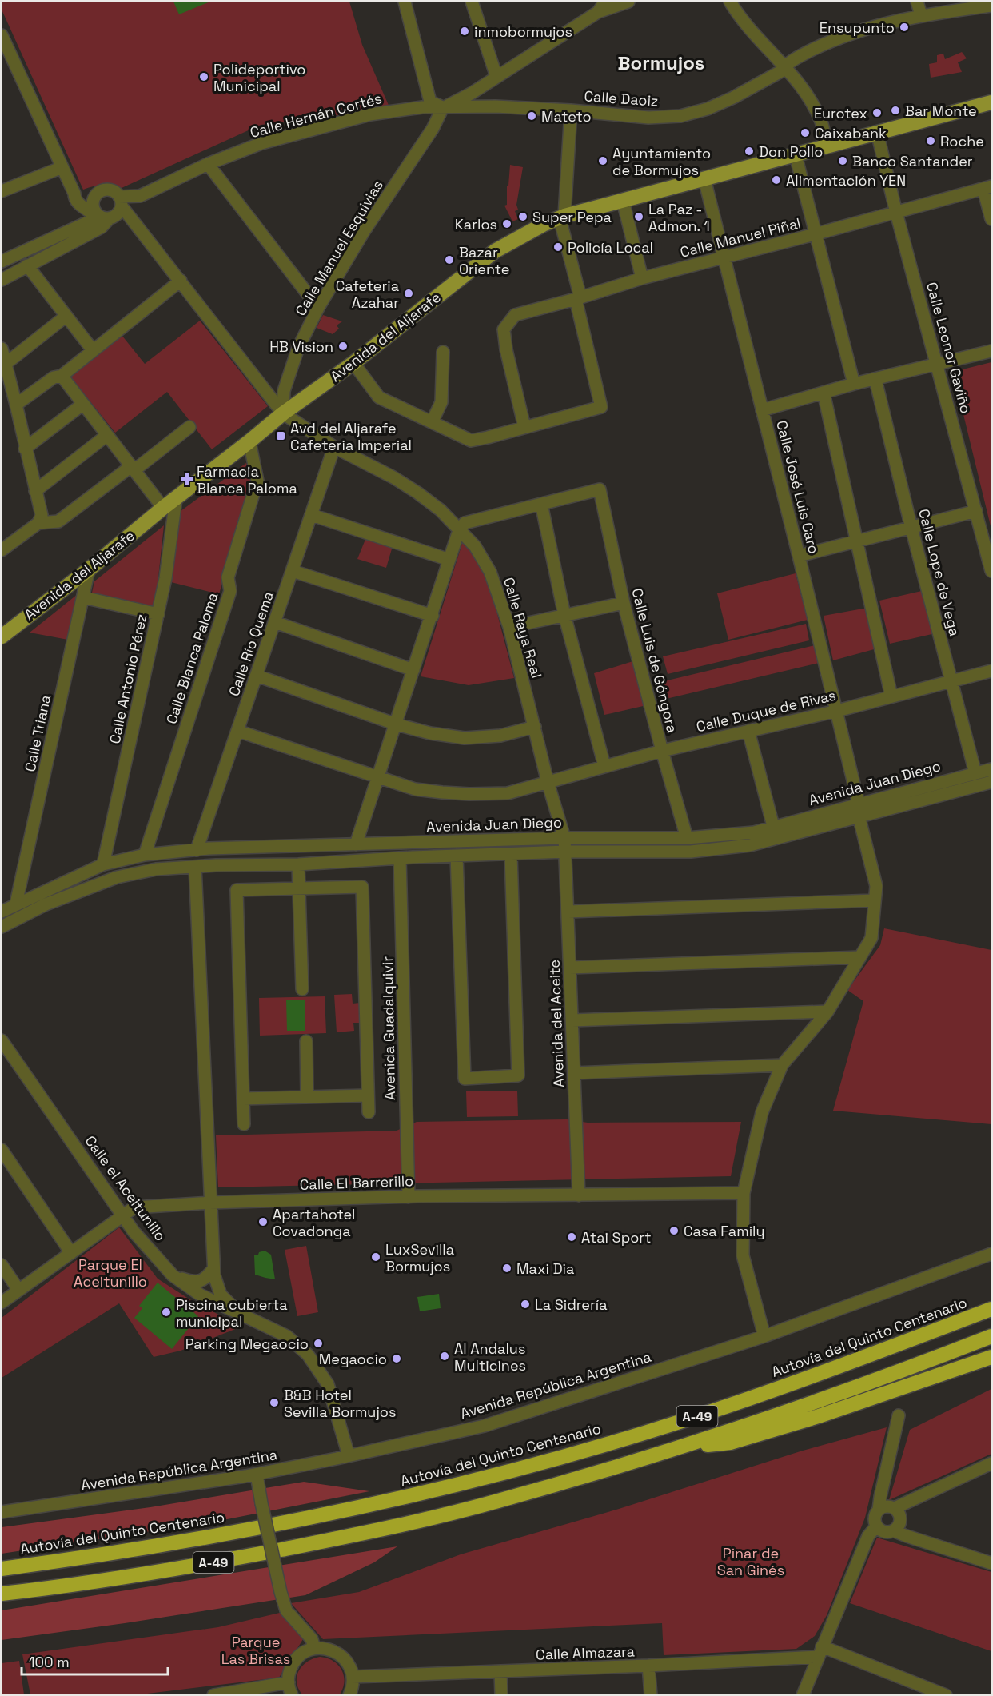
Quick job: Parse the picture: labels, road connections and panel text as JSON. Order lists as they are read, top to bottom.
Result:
{
  "streets": {
    "highway": ["Autovía del Quinto Centenario", "A-49"],
    "main road": ["Avenida del Aljarafe"],
    "street": [
      "Calle Daoiz",
      "Calle Hernán Cortés",
      "Calle Manuel Piñal",
      "Calle Manuel Esquivias",
      "Calle Leonor Gaviño",
      "Calle José Luis Caro",
      "Calle Lope de Vega",
      "Calle Raya Real",
      "Calle Río Quema",
      "Calle Blanca Paloma",
      "Calle Luis de Góngora",
      "Calle Antonio Pérez",
      "Calle Duque de Rivas",
      "Calle Triana",
      "Avenida Juan Diego",
      "Avenida del Aceite",
      "Avenida Guadalquivir",
      "Calle El Barrerillo",
      "Calle el Aceitunillo",
      "Avenida República Argentina",
      "Calle Almazara"
    ]
  },
  "crossings": [
    ["Calle Daoiz", "Calle Hernán Cortés"],
    ["Calle Daoiz", "Calle Manuel Esquivias"],
    ["Calle Hernán Cortés", "Calle Manuel Esquivias"],
    ["Calle Hernán Cortés", "Calle Raya Real"],
    ["Calle Manuel Piñal", "Calle Leonor Gaviño"],
    ["Calle Manuel Piñal", "Calle José Luis Caro"],
    ["Calle Manuel Esquivias", "Avenida del Aljarafe"],
    ["Calle Manuel Esquivias", "Calle Raya Real"],
    ["Avenida del Aljarafe", "Calle Leonor Gaviño"],
    ["Avenida del Aljarafe", "Calle José Luis Caro"],
    ["Avenida del Aljarafe", "Calle Raya Real"],
    ["Avenida del Aljarafe", "Calle Blanca Paloma"],
    ["Avenida del Aljarafe", "Calle Antonio Pérez"],
    ["Avenida del Aljarafe", "Calle Triana"],
    ["Calle José Luis Caro", "Calle Duque de Rivas"],
    ["Calle José Luis Caro", "Avenida Juan Diego"],
    ["Calle José Luis Caro", "Calle El Barrerillo"],
    ["Calle José Luis Caro", "Avenida República Argentina"],
    ["Calle Lope de Vega", "Calle Duque de Rivas"],
    ["Calle Lope de Vega", "Avenida Juan Diego"],
    ["Calle Raya Real", "Calle Río Quema"],
    ["Calle Raya Real", "Calle Duque de Rivas"],
    ["Calle Raya Real", "Avenida Juan Diego"],
    ["Calle Raya Real", "Avenida del Aceite"],
    ["Calle Río Quema", "Calle Duque de Rivas"],
    ["Calle Río Quema", "Avenida Juan Diego"],
    ["Calle Blanca Paloma", "Avenida Juan Diego"],
    ["Calle Luis de Góngora", "Calle Duque de Rivas"],
    ["Calle Luis de Góngora", "Avenida Juan Diego"],
    ["Calle Antonio Pérez", "Avenida Juan Diego"],
    ["Calle Triana", "Avenida Juan Diego"],
    ["Avenida Juan Diego", "Avenida del Aceite"],
    ["Avenida Juan Diego", "Avenida Guadalquivir"],
    ["Avenida del Aceite", "Calle El Barrerillo"],
    ["Avenida Guadalquivir", "Calle El Barrerillo"],
    ["Calle El Barrerillo", "Calle el Aceitunillo"],
    ["Calle el Aceitunillo", "Avenida República Argentina"]
  ],
  "districts": ["Bormujos"],
  "parks": ["Parque El Aceitunillo", "Pinar de San Ginés", "Parque Las Brisas"],
  "places": {
    "other": [
      "Ensupunto",
      "inmobormujos",
      "Polideportivo Municipal",
      "Bar Monte",
      "Eurotex",
      "Mateto",
      "Caixabank",
      "Roche",
      "Don Pollo",
      "Ayuntamiento de Bormujos",
      "Banco Santander",
      "Alimentación YEN",
      "Super Pepa",
      "La Paz - Admon. 1",
      "Karlos",
      "Policía Local",
      "Bazar Oriente",
      "Cafeteria Azahar",
      "HB Vision",
      "Apartahotel Covadonga",
      "Casa Family",
      "Atai Sport",
      "LuxSevilla Bormujos",
      "Maxi Dia",
      "La Sidrería",
      "Piscina cubierta municipal",
      "Parking Megaocio",
      "Al Andalus Multicines",
      "Megaocio",
      "B&B Hotel Sevilla Bormujos"
    ],
    "transit": ["Avd del Aljarafe Cafeteria Imperial"],
    "health": ["Farmacia Blanca Paloma"]
  },
  "scale_bar": "100 m"
}
